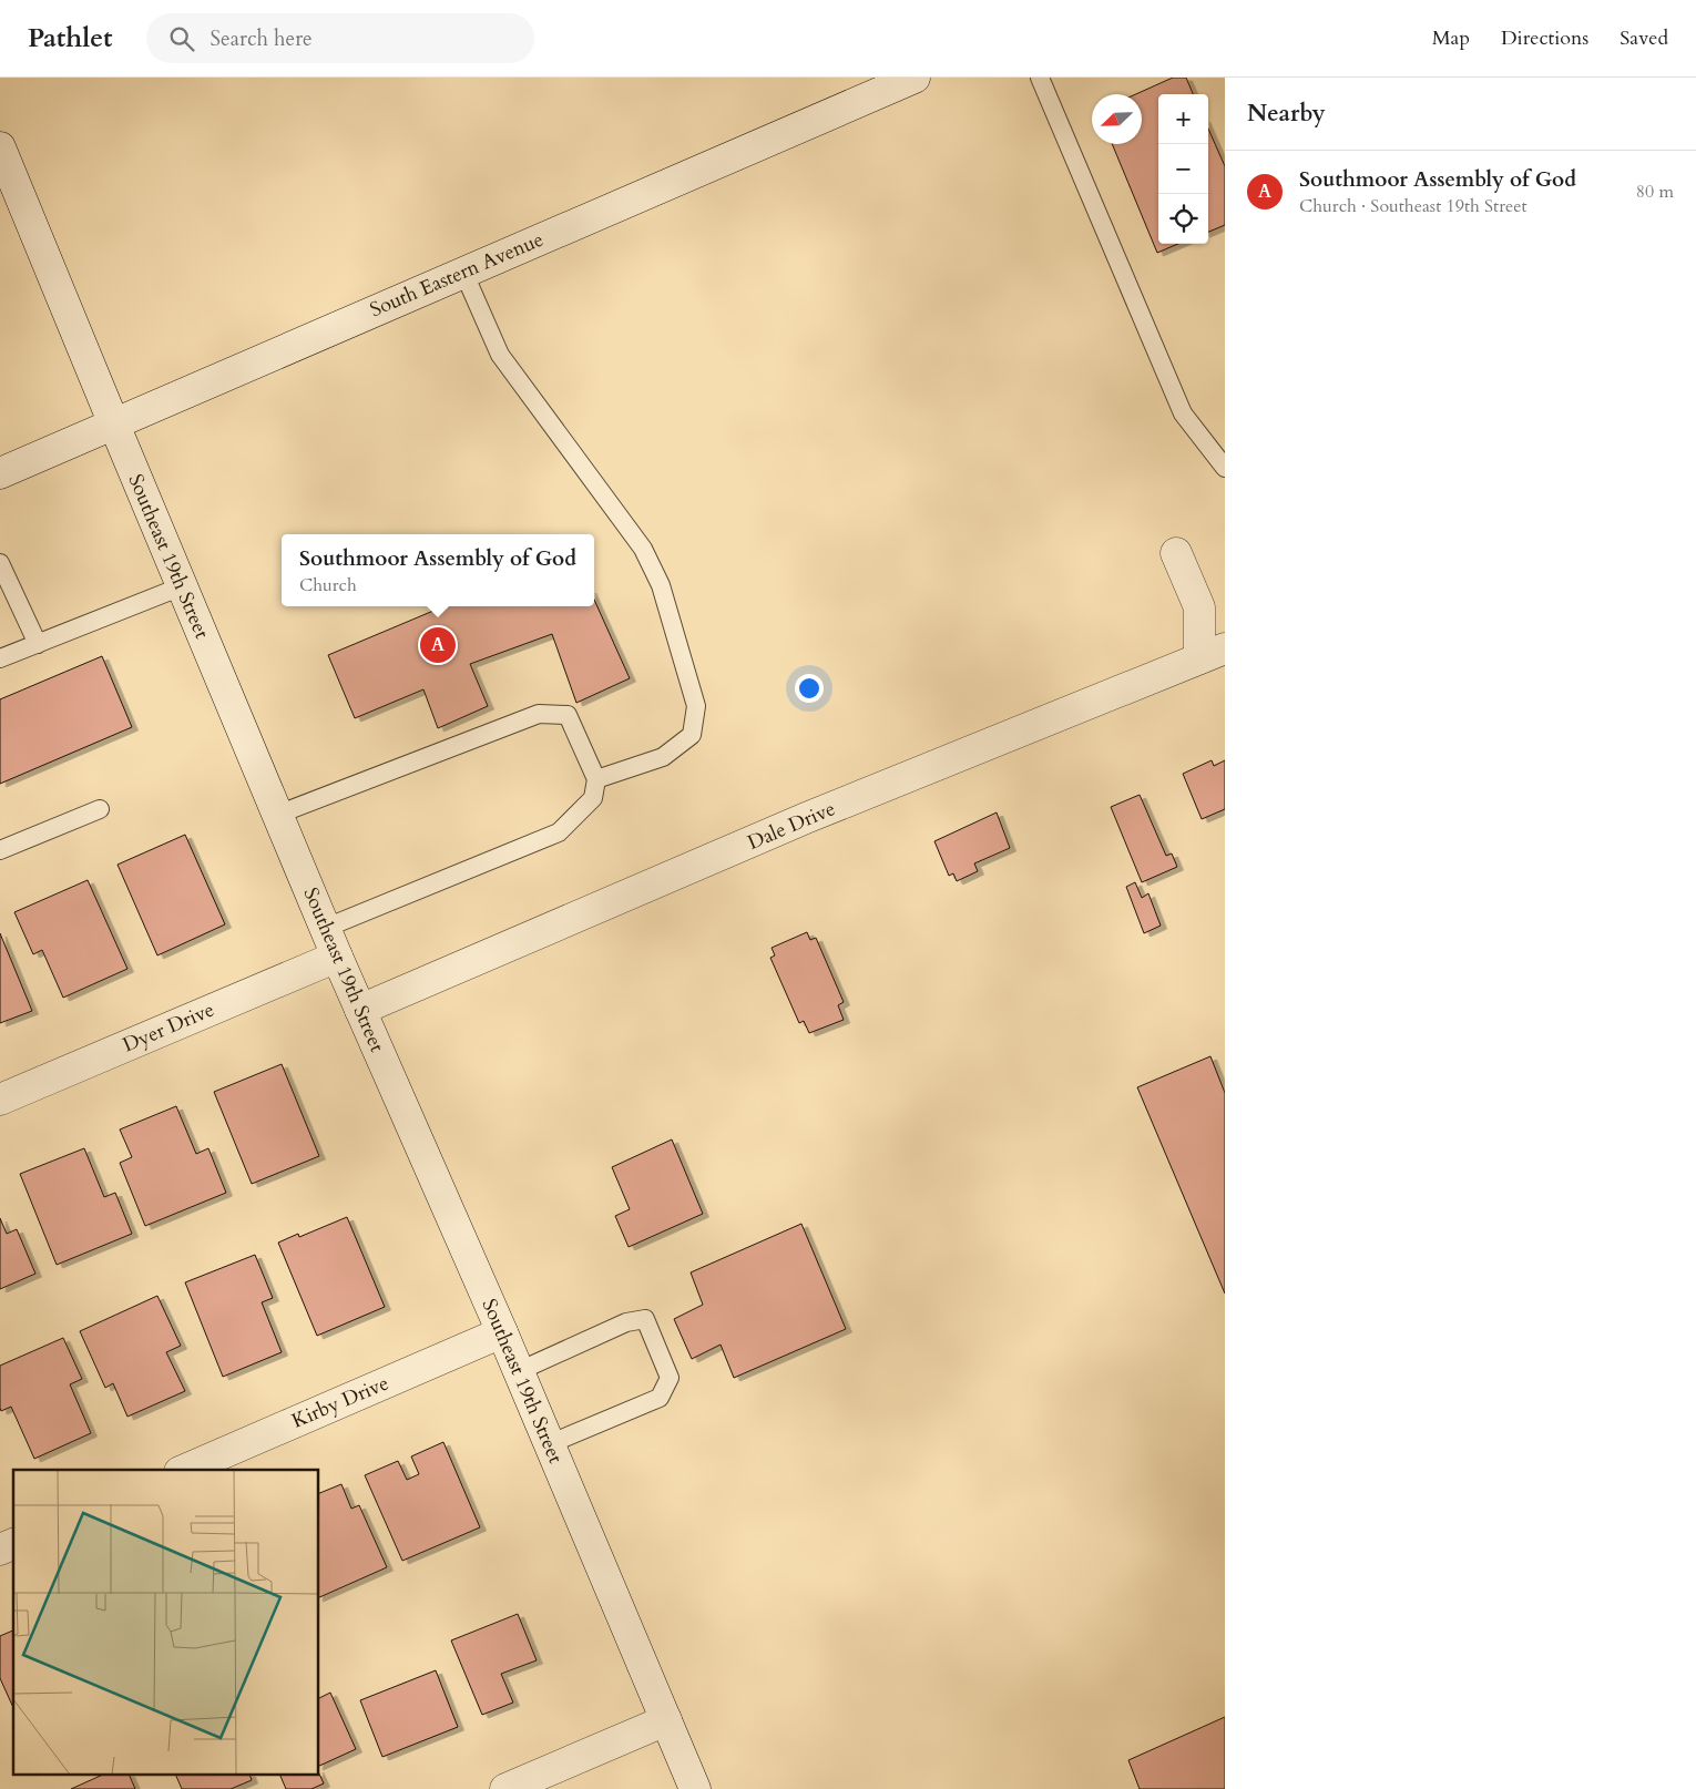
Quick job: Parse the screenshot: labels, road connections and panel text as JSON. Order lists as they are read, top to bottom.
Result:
{
  "streets": {
    "street": [
      "South Eastern Avenue",
      "Southeast 19th Street",
      "Dale Drive",
      "Dyer Drive",
      "Kirby Drive"
    ]
  },
  "crossings": [
    ["South Eastern Avenue", "Southeast 19th Street"],
    ["Southeast 19th Street", "Dale Drive"],
    ["Southeast 19th Street", "Dyer Drive"],
    ["Southeast 19th Street", "Kirby Drive"]
  ],
  "north": "bottom left",
  "page": {
    "header": "Pathlet",
    "search": "Search here",
    "nav": ["Map", "Directions", "Saved"],
    "heading": "Nearby",
    "map_buttons": ["+", "−"],
    "list": [
      {
        "mark": "A",
        "name": "Southmoor Assembly of God",
        "note": "Church · Southeast 19th Street",
        "value": "80 m"
      }
    ],
    "popup": ["Southmoor Assembly of God", "Church"],
    "pins": "A"
  }
}
